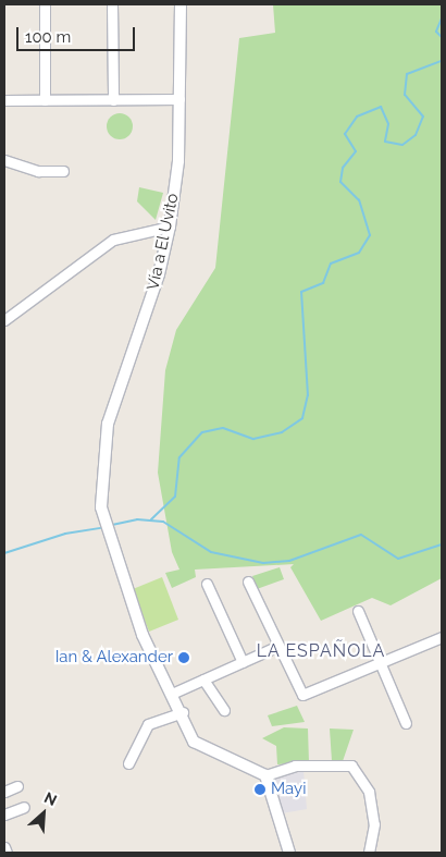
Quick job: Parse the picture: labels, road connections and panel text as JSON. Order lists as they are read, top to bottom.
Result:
{
  "streets": {
    "street": ["Vía a El Uvito"]
  },
  "districts": ["LA ESPAÑOLA"],
  "places": ["Ian & Alexander", "Mayi"],
  "scale_bar": "100 m",
  "north": "top right"
}
